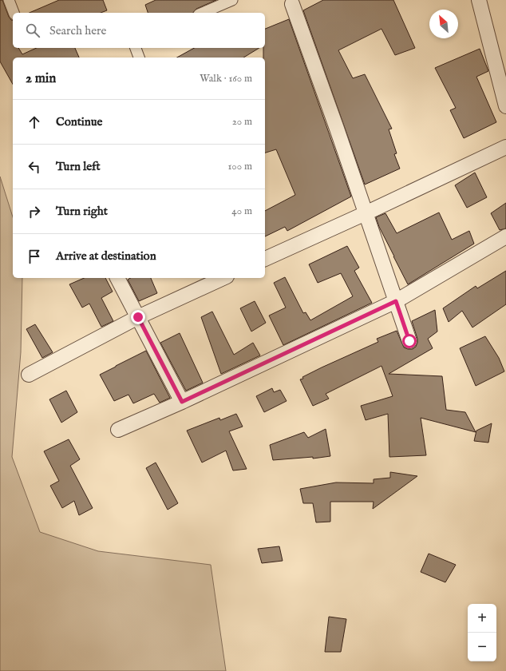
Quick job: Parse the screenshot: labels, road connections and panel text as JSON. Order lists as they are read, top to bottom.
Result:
{
  "north": "top left",
  "page": {
    "search": "Search here",
    "heading": ["2 min", "Walk · 160 m"],
    "list": [
      ["Continue", "20 m"],
      ["Turn left", "100 m"],
      ["Turn right", "40 m"],
      "Arrive at destination"
    ],
    "map_buttons": ["+", "−"]
  }
}
